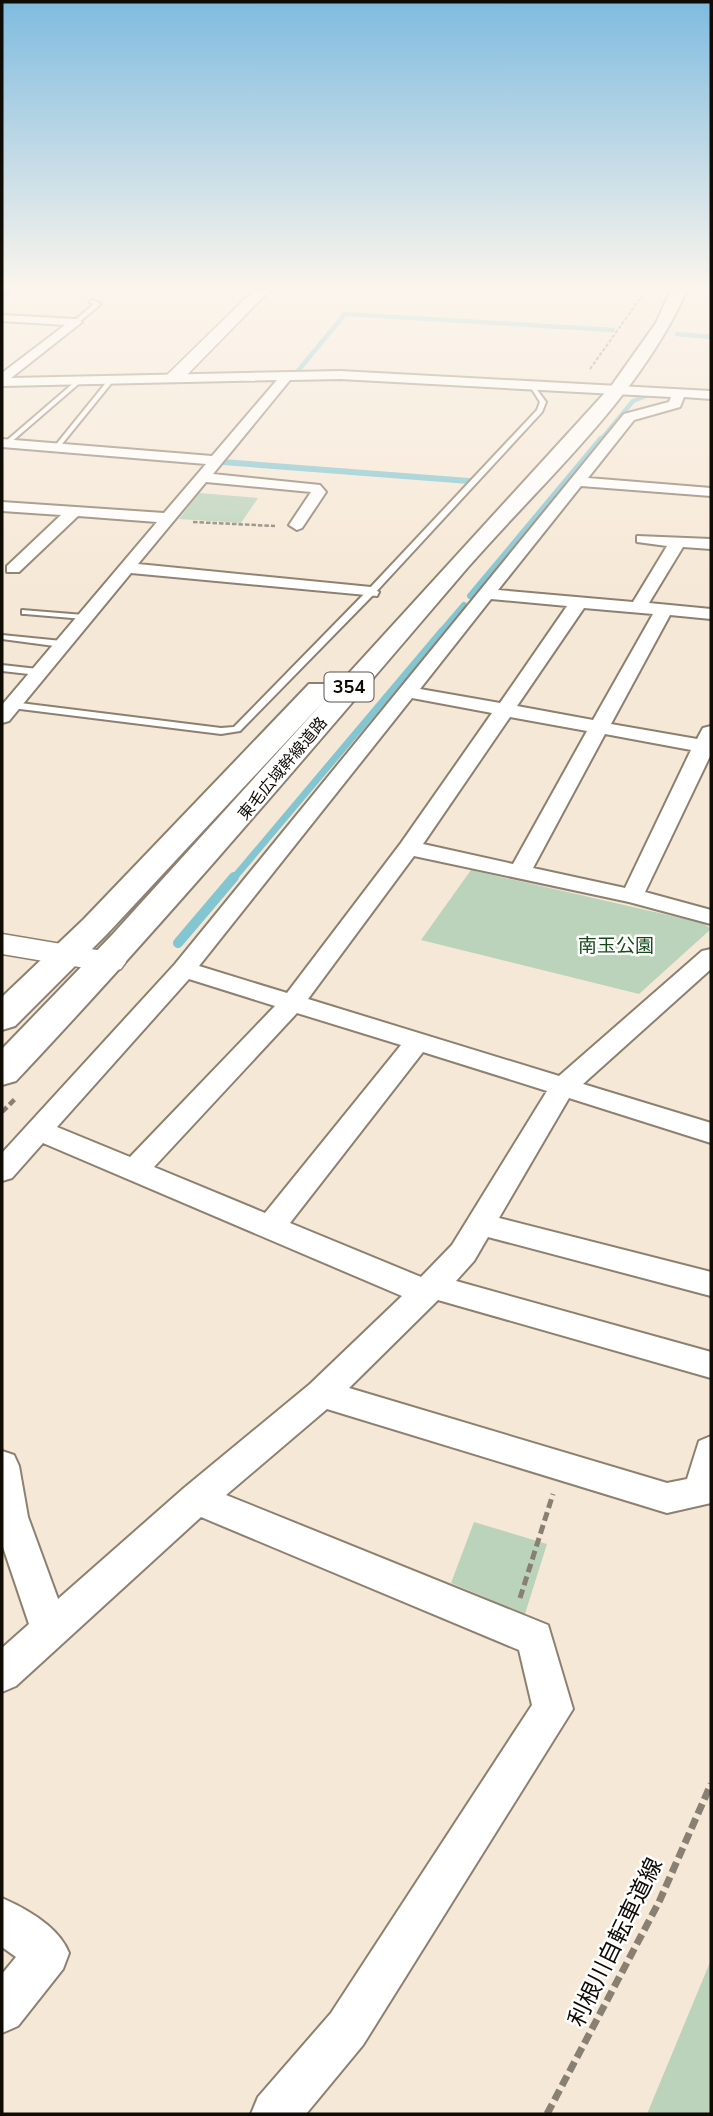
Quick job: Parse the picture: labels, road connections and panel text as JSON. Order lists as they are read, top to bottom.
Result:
{
  "streets": {
    "highway": ["354", "東毛広域幹線道路"],
    "path": ["利根川自転車道線"]
  },
  "parks": ["南玉公園"]
}
